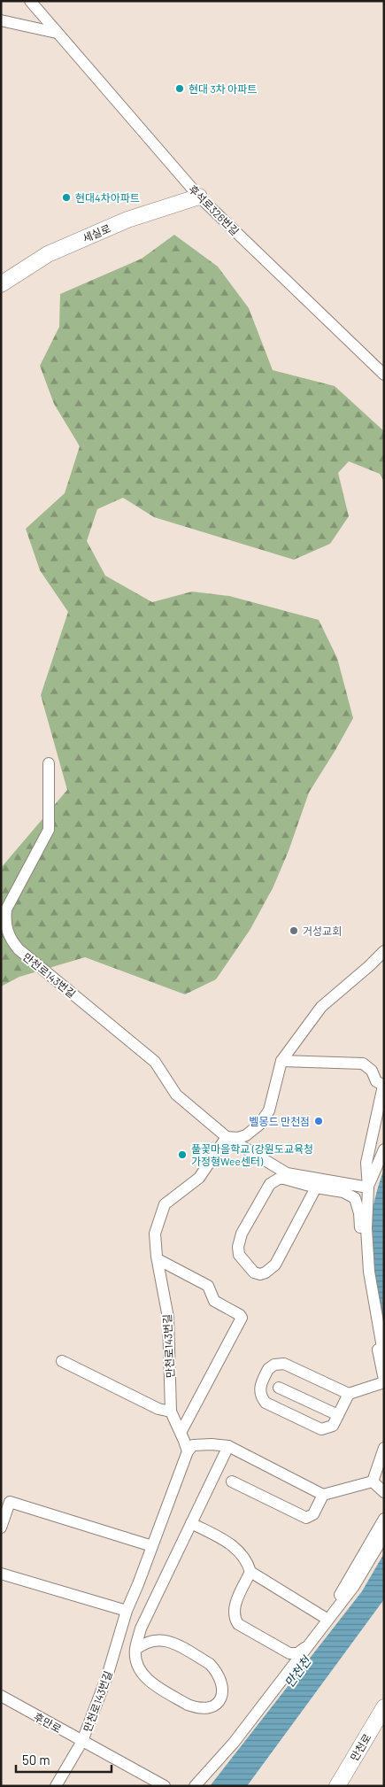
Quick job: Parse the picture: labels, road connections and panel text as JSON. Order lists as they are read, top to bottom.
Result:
{
  "streets": {
    "street": [
      "후석로326번길",
      "세실로",
      "만천로143번길",
      "후만로",
      "만천로"
    ]
  },
  "crossings": [
    ["후석로326번길", "세실로"],
    ["만천로143번길", "후만로"]
  ],
  "water": ["만천천"],
  "places": [
    "현대 3차 아파트",
    "현대4차아파트",
    "거성교회",
    "벨몽드 만천점",
    "풀꽃마을학교 (강원도교육청 가정형Wee센터)"
  ],
  "scale_bar": "50 m"
}
